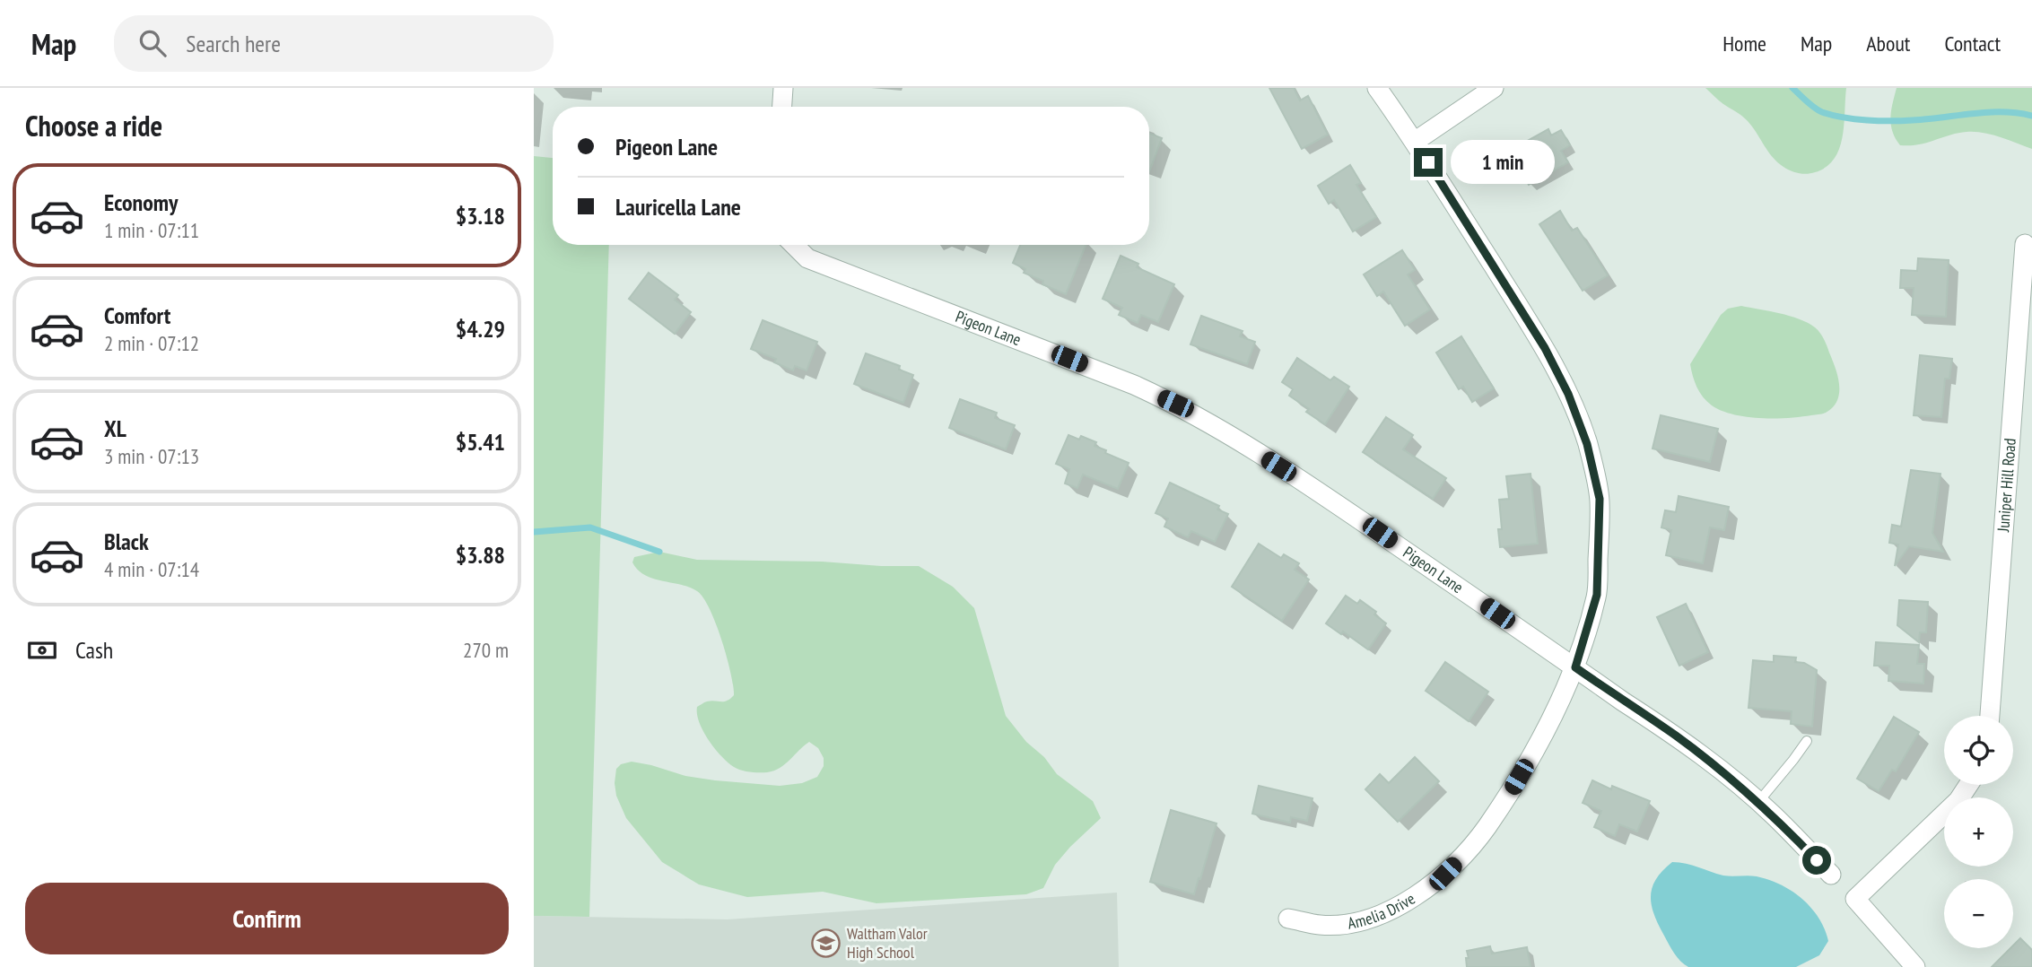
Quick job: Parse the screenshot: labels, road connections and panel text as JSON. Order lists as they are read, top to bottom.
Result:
{
  "streets": {
    "street": ["Pigeon Lane", "Juniper Hill Road", "Amelia Drive"]
  },
  "crossings": [
    ["Pigeon Lane", "Amelia Drive"]
  ],
  "places": {
    "school or university": ["Waltham Valor High School"]
  },
  "page": {
    "header": "Map",
    "search": "Search here",
    "nav": [
      "Home",
      "Map",
      "About",
      "Contact"
    ],
    "heading": "Choose a ride",
    "banner": ["Pigeon Lane", "Lauricella Lane"],
    "bubble": "1 min",
    "list": [
      {
        "name": "Economy",
        "note": "1 min · 07:11",
        "value": "$3.18"
      },
      {
        "name": "Comfort",
        "note": "2 min · 07:12",
        "value": "$4.29"
      },
      {
        "name": "XL",
        "note": "3 min · 07:13",
        "value": "$5.41"
      },
      {
        "name": "Black",
        "note": "4 min · 07:14",
        "value": "$3.88"
      }
    ],
    "pay": ["Cash", "270 m"],
    "map_buttons": ["+", "−"],
    "buttons": "Confirm"
  }
}
